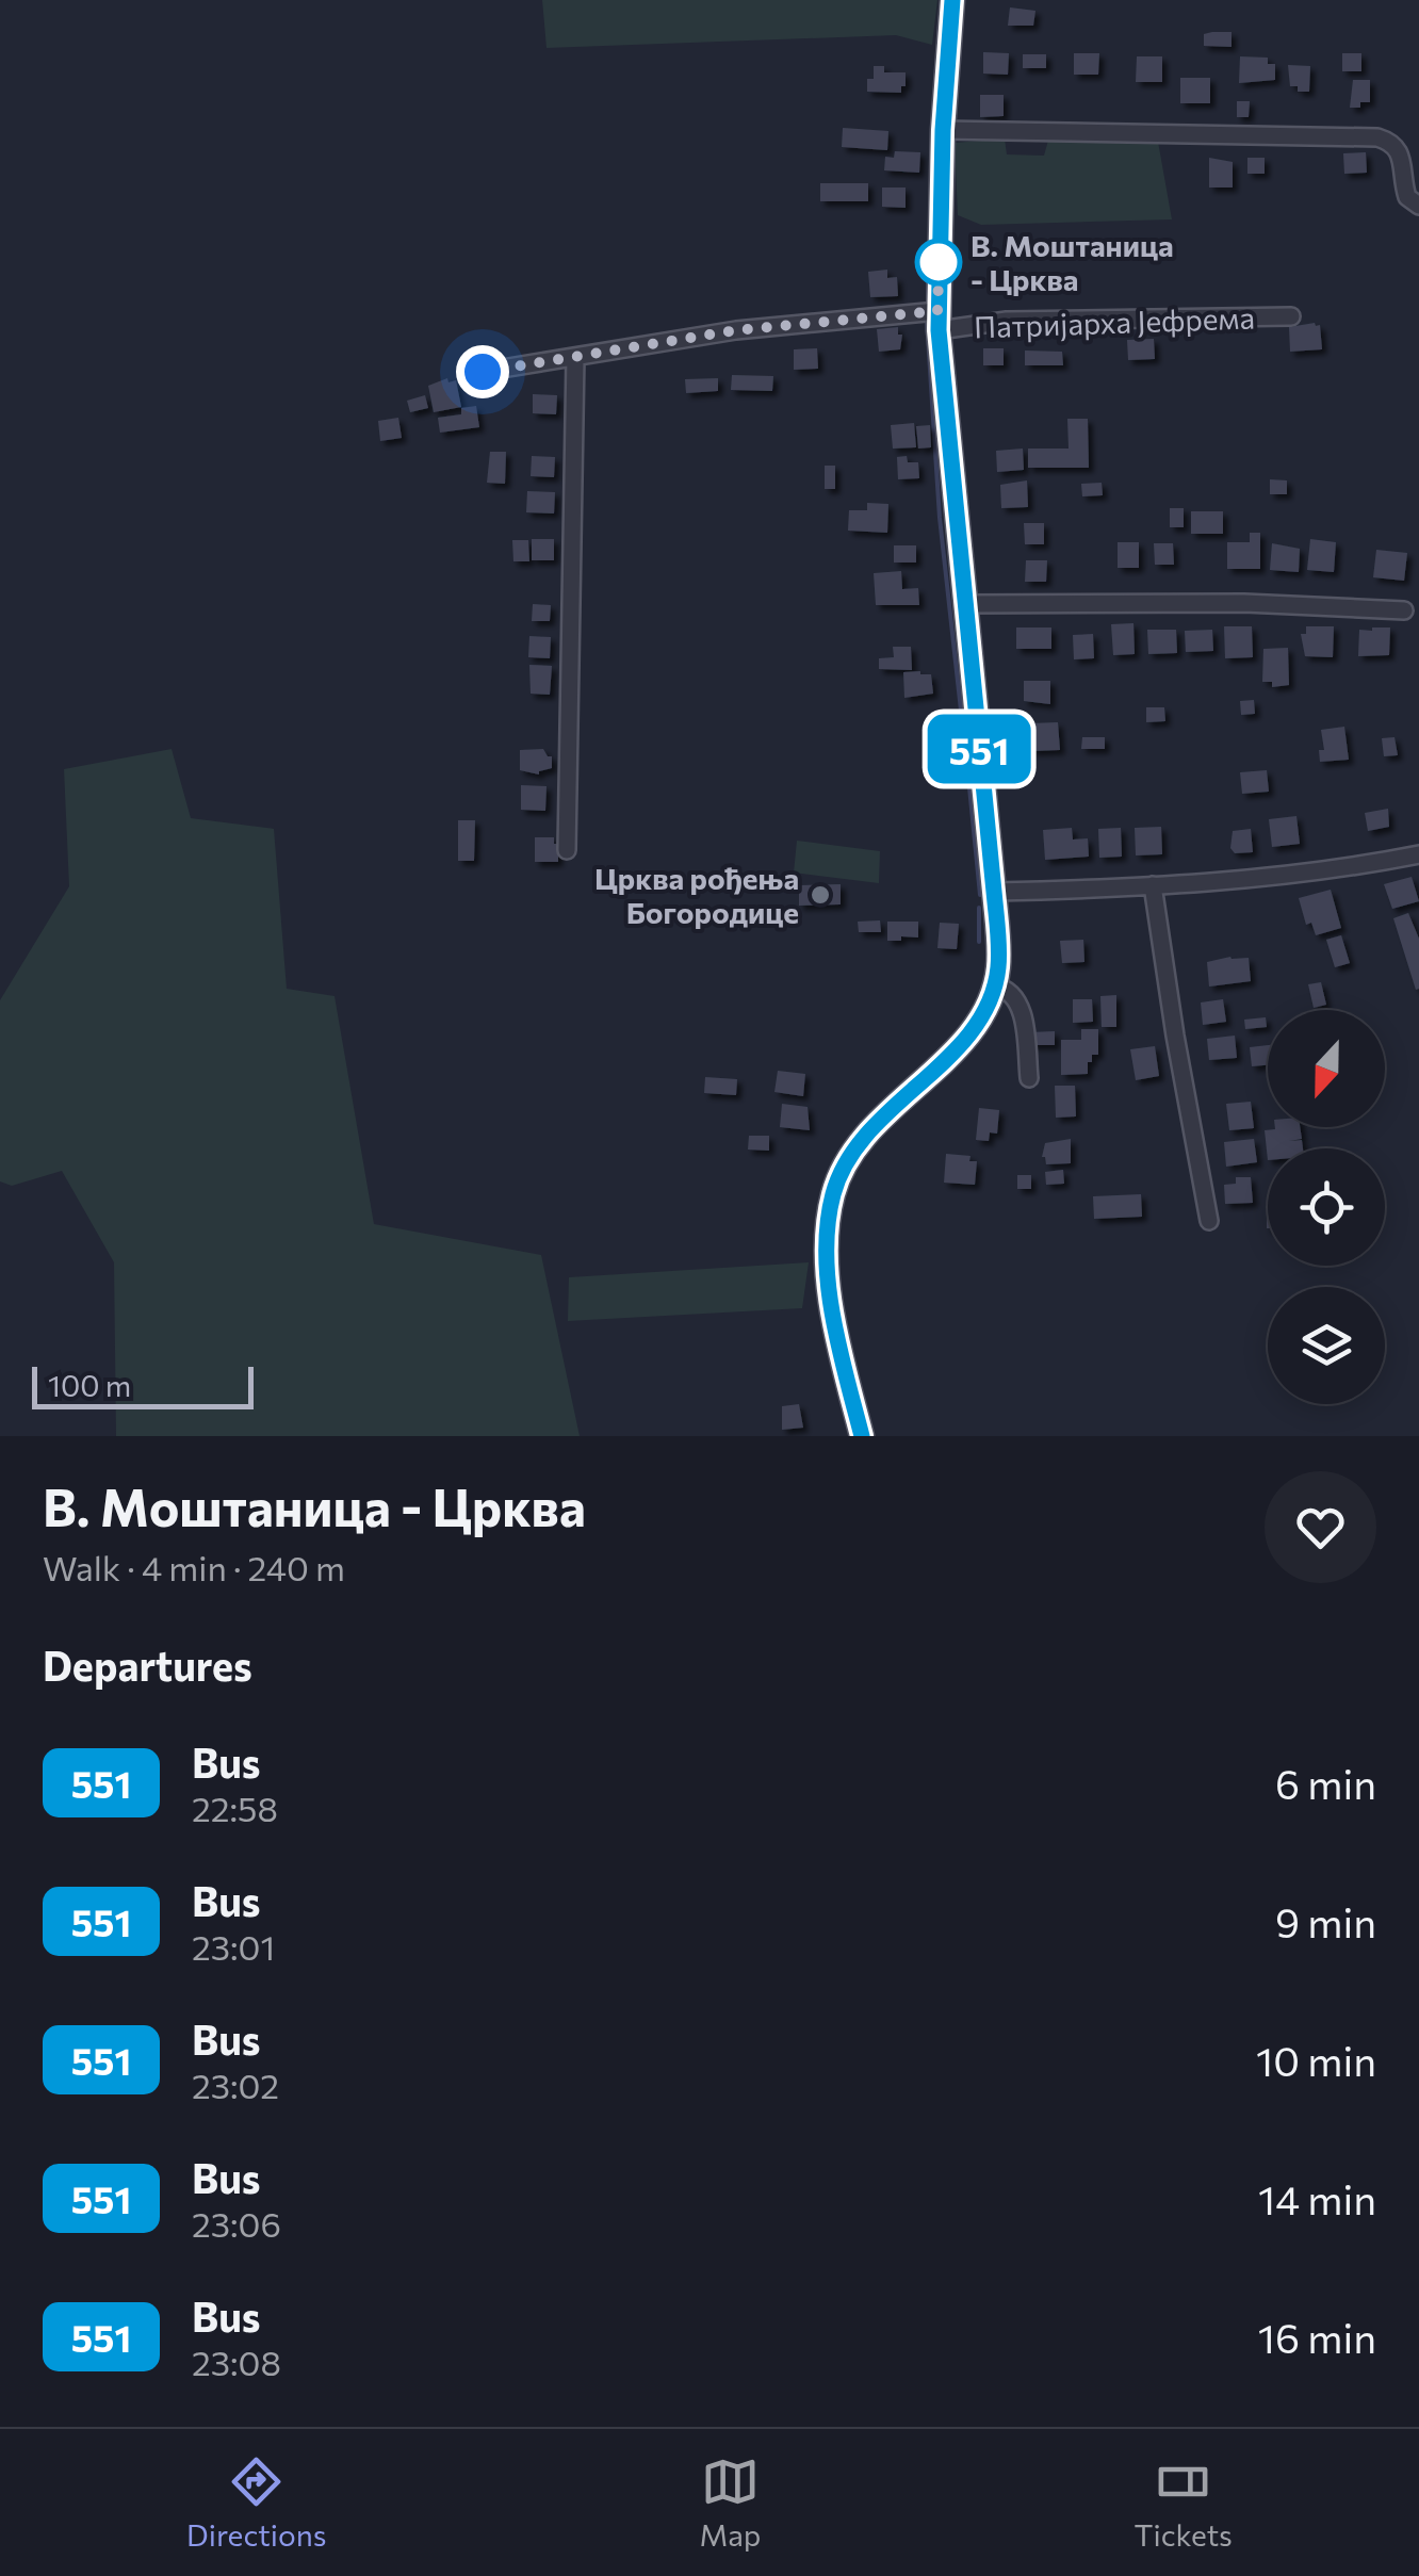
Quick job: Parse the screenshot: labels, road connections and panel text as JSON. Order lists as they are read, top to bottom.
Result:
{
  "streets": {
    "street": ["Патријарха Јефрема"]
  },
  "places": ["В. Моштаница - Црква", "Црква рођења Богородице"],
  "lines": ["bus line 551"],
  "scale_bar": "100 m",
  "north": "bottom",
  "page": {
    "on_map": "551",
    "scale": "100 m",
    "heading": [
      ["В. Моштаница - Црква", "Walk · 4 min · 240 m"],
      "Departures"
    ],
    "list": [
      {
        "mark": "551",
        "name": "Bus",
        "note": "22:58",
        "value": "6 min"
      },
      {
        "mark": "551",
        "name": "Bus",
        "note": "23:01",
        "value": "9 min"
      },
      {
        "mark": "551",
        "name": "Bus",
        "note": "23:02",
        "value": "10 min"
      },
      {
        "mark": "551",
        "name": "Bus",
        "note": "23:06",
        "value": "14 min"
      },
      {
        "mark": "551",
        "name": "Bus",
        "note": "23:08",
        "value": "16 min"
      }
    ],
    "tabs": ["Directions", "Map", "Tickets"]
  }
}
